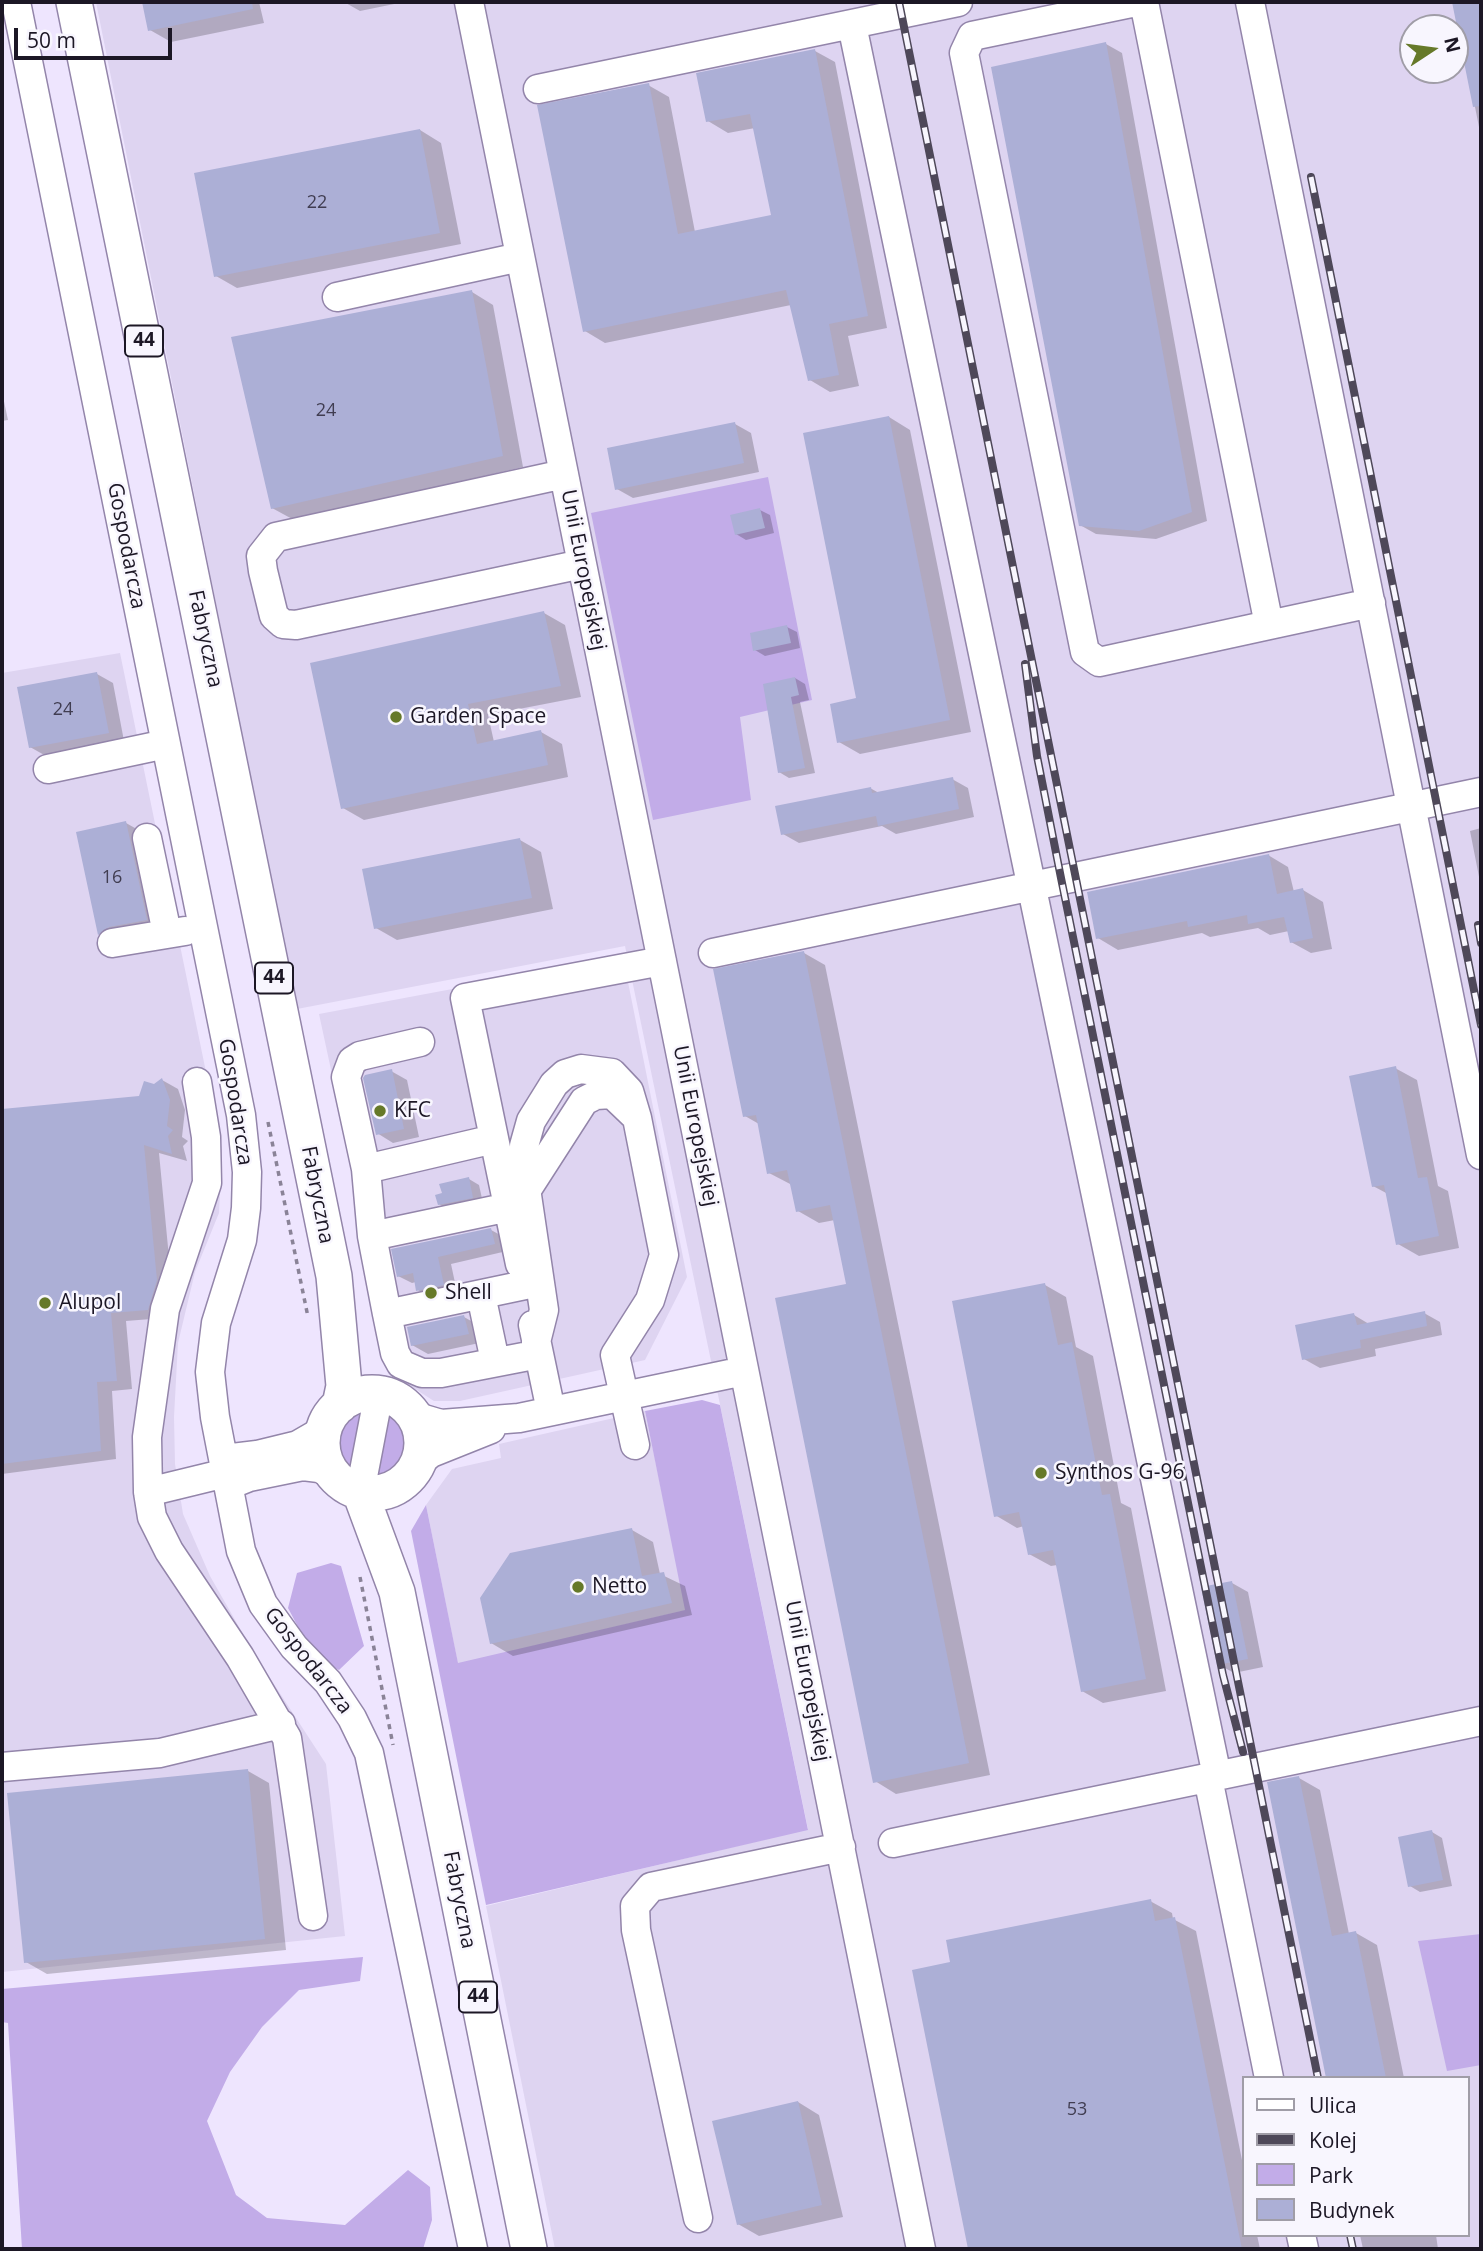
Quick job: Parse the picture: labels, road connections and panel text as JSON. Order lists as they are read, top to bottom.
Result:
{
  "streets": {
    "main road": ["44", "Fabryczna"],
    "street": ["Gospodarcza", "Unii Europejskiej"]
  },
  "crossings": [
    ["44", "Fabryczna"]
  ],
  "places": [
    "Garden Space",
    "KFC",
    "Shell",
    "Alupol",
    "Synthos G-96",
    "Netto"
  ],
  "house_numbers": [
    "22",
    "24",
    "24",
    "16",
    "53"
  ],
  "legend": [
    "Ulica",
    "Kolej",
    "Park",
    "Budynek"
  ],
  "scale_bar": "50 m",
  "north": "right"
}
